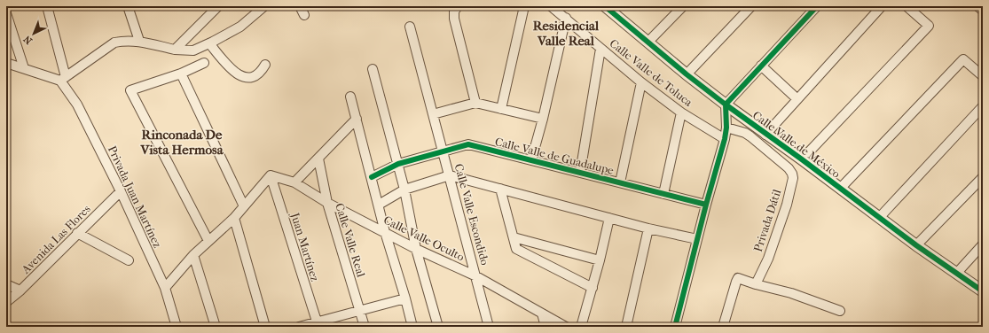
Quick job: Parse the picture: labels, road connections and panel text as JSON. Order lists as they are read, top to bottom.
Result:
{
  "streets": {
    "street": [
      "Calle Valle de Toluca",
      "Calle Valle de México",
      "Calle Valle de Guadalupe",
      "Privada Juan Martínez",
      "Calle Valle Escondido",
      "Privada Dátil",
      "Calle Valle Oculto",
      "Avenida Las Flores",
      "Calle Valle Real",
      "Juan Martínez"
    ]
  },
  "crossings": [
    ["Calle Valle de Guadalupe", "Calle Valle Escondido"],
    ["Privada Juan Martínez", "Avenida Las Flores"],
    ["Calle Valle Escondido", "Calle Valle Oculto"],
    ["Calle Valle Oculto", "Calle Valle Real"],
    ["Calle Valle Oculto", "Juan Martínez"]
  ],
  "districts": ["Residencial Valle Real", "Rinconada De Vista Hermosa"],
  "north": "bottom left"
}
